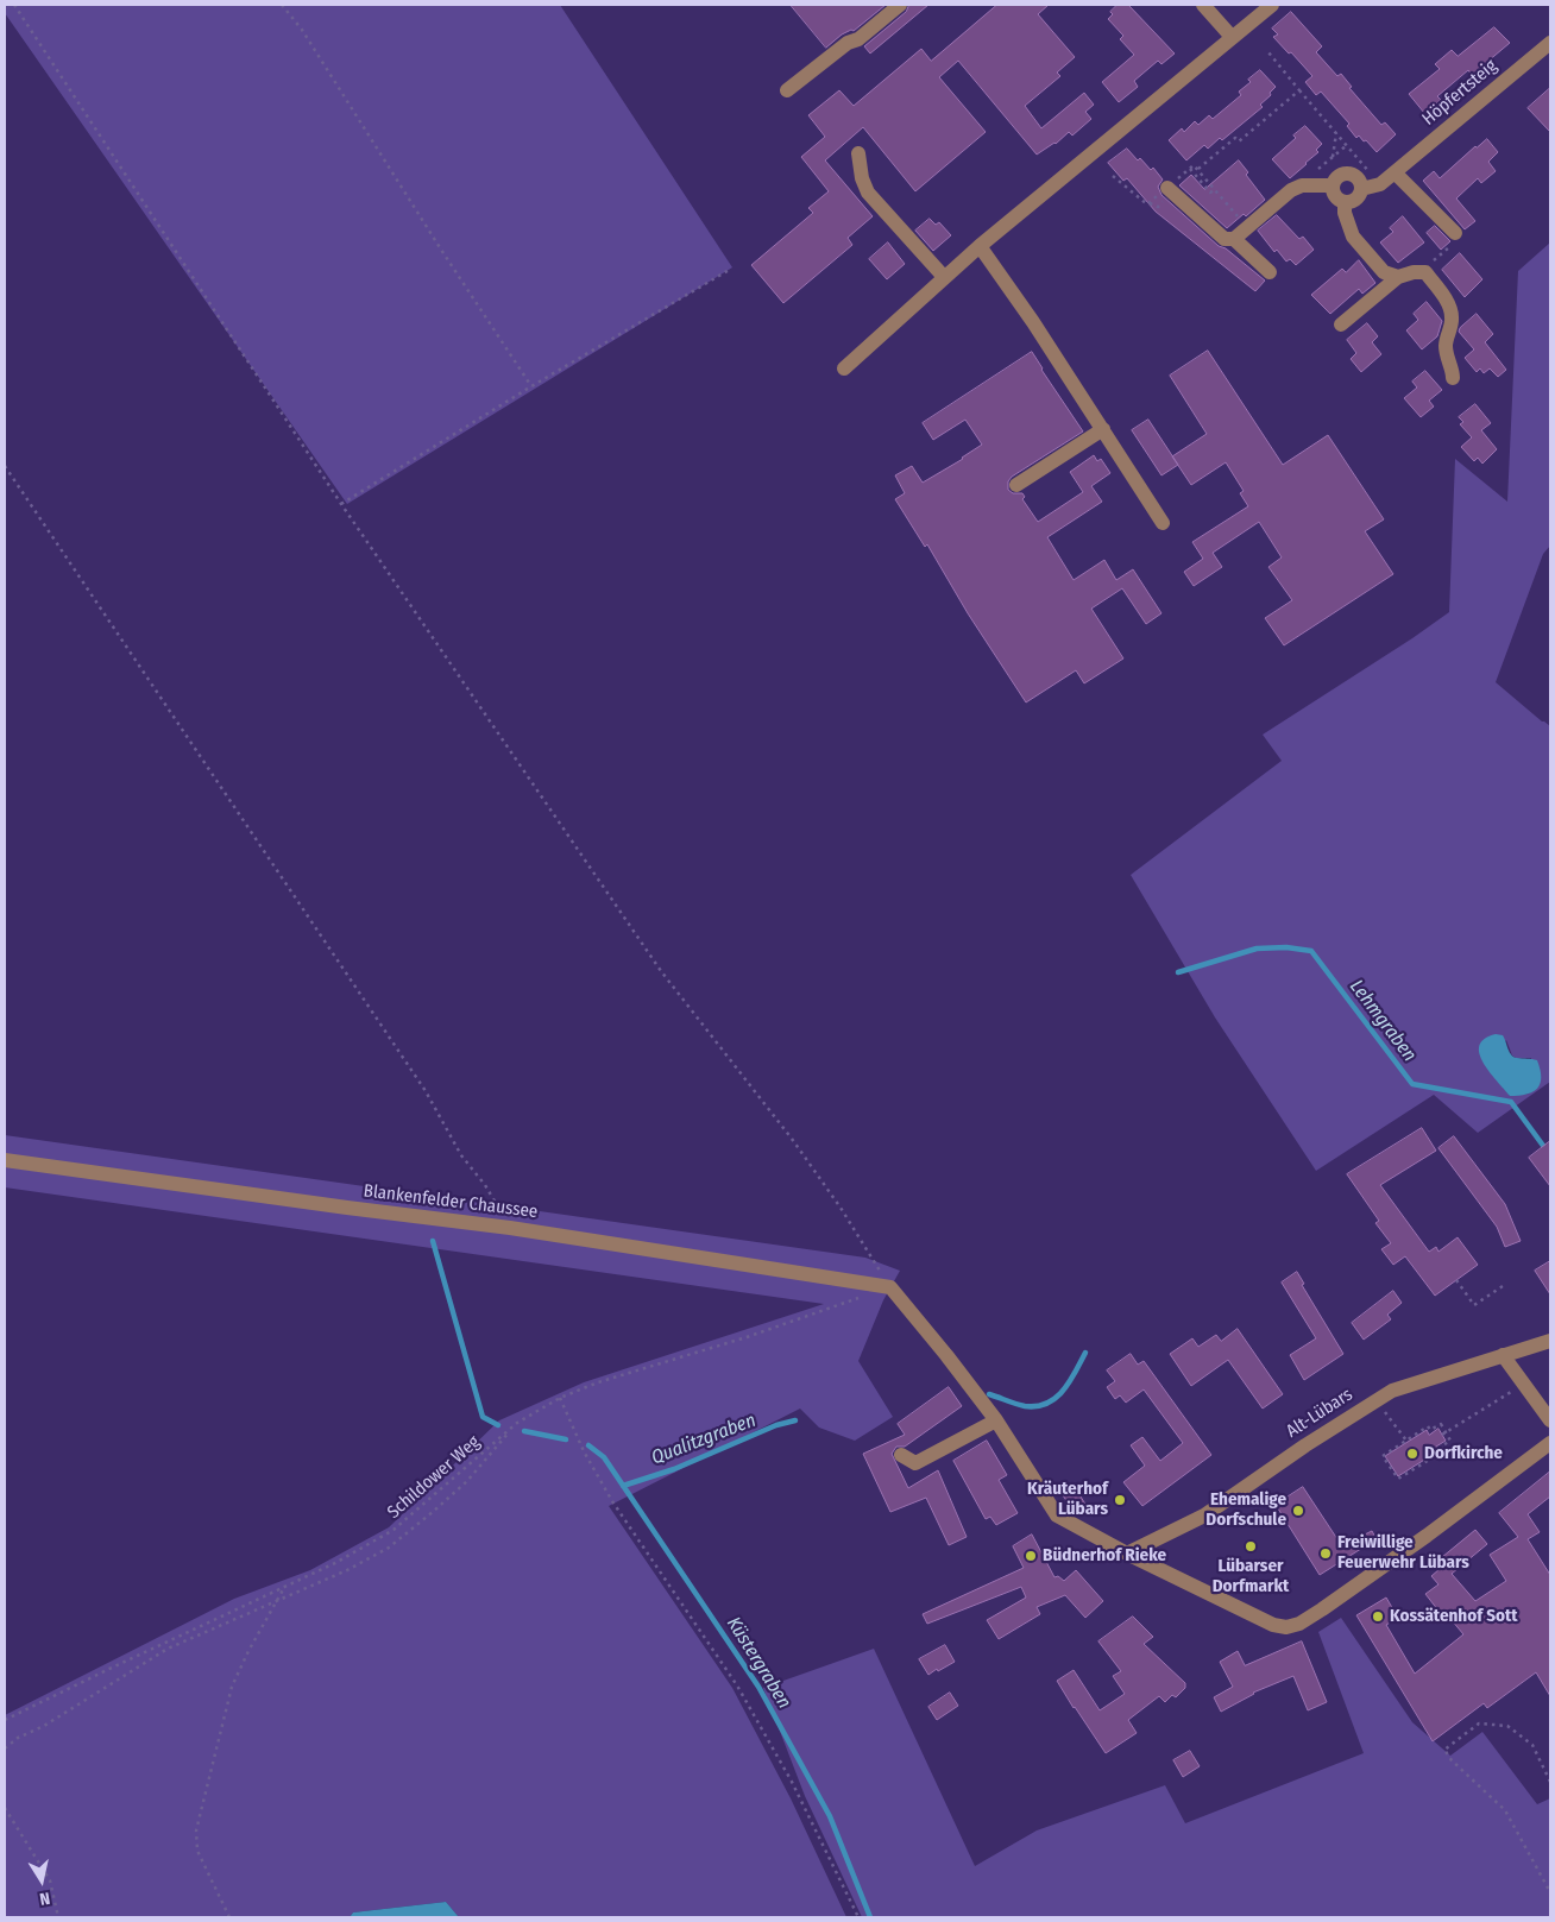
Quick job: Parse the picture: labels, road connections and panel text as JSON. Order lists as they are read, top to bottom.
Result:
{
  "streets": {
    "street": ["Höpfertsteig", "Blankenfelder Chaussee", "Alt-Lübars"],
    "path": ["Schildower Weg"]
  },
  "crossings": [
    ["Blankenfelder Chaussee", "Schildower Weg"]
  ],
  "water": ["Lehmgraben", "Qualitzgraben", "Küstergraben"],
  "places": [
    "Dorfkirche",
    "Kräuterhof Lübars",
    "Ehemalige Dorfschule",
    "Lübarser Dorfmarkt",
    "Freiwillige Feuerwehr Lübars",
    "Büdnerhof Rieke",
    "Kossätenhof Sott"
  ],
  "north": "bottom"
}
